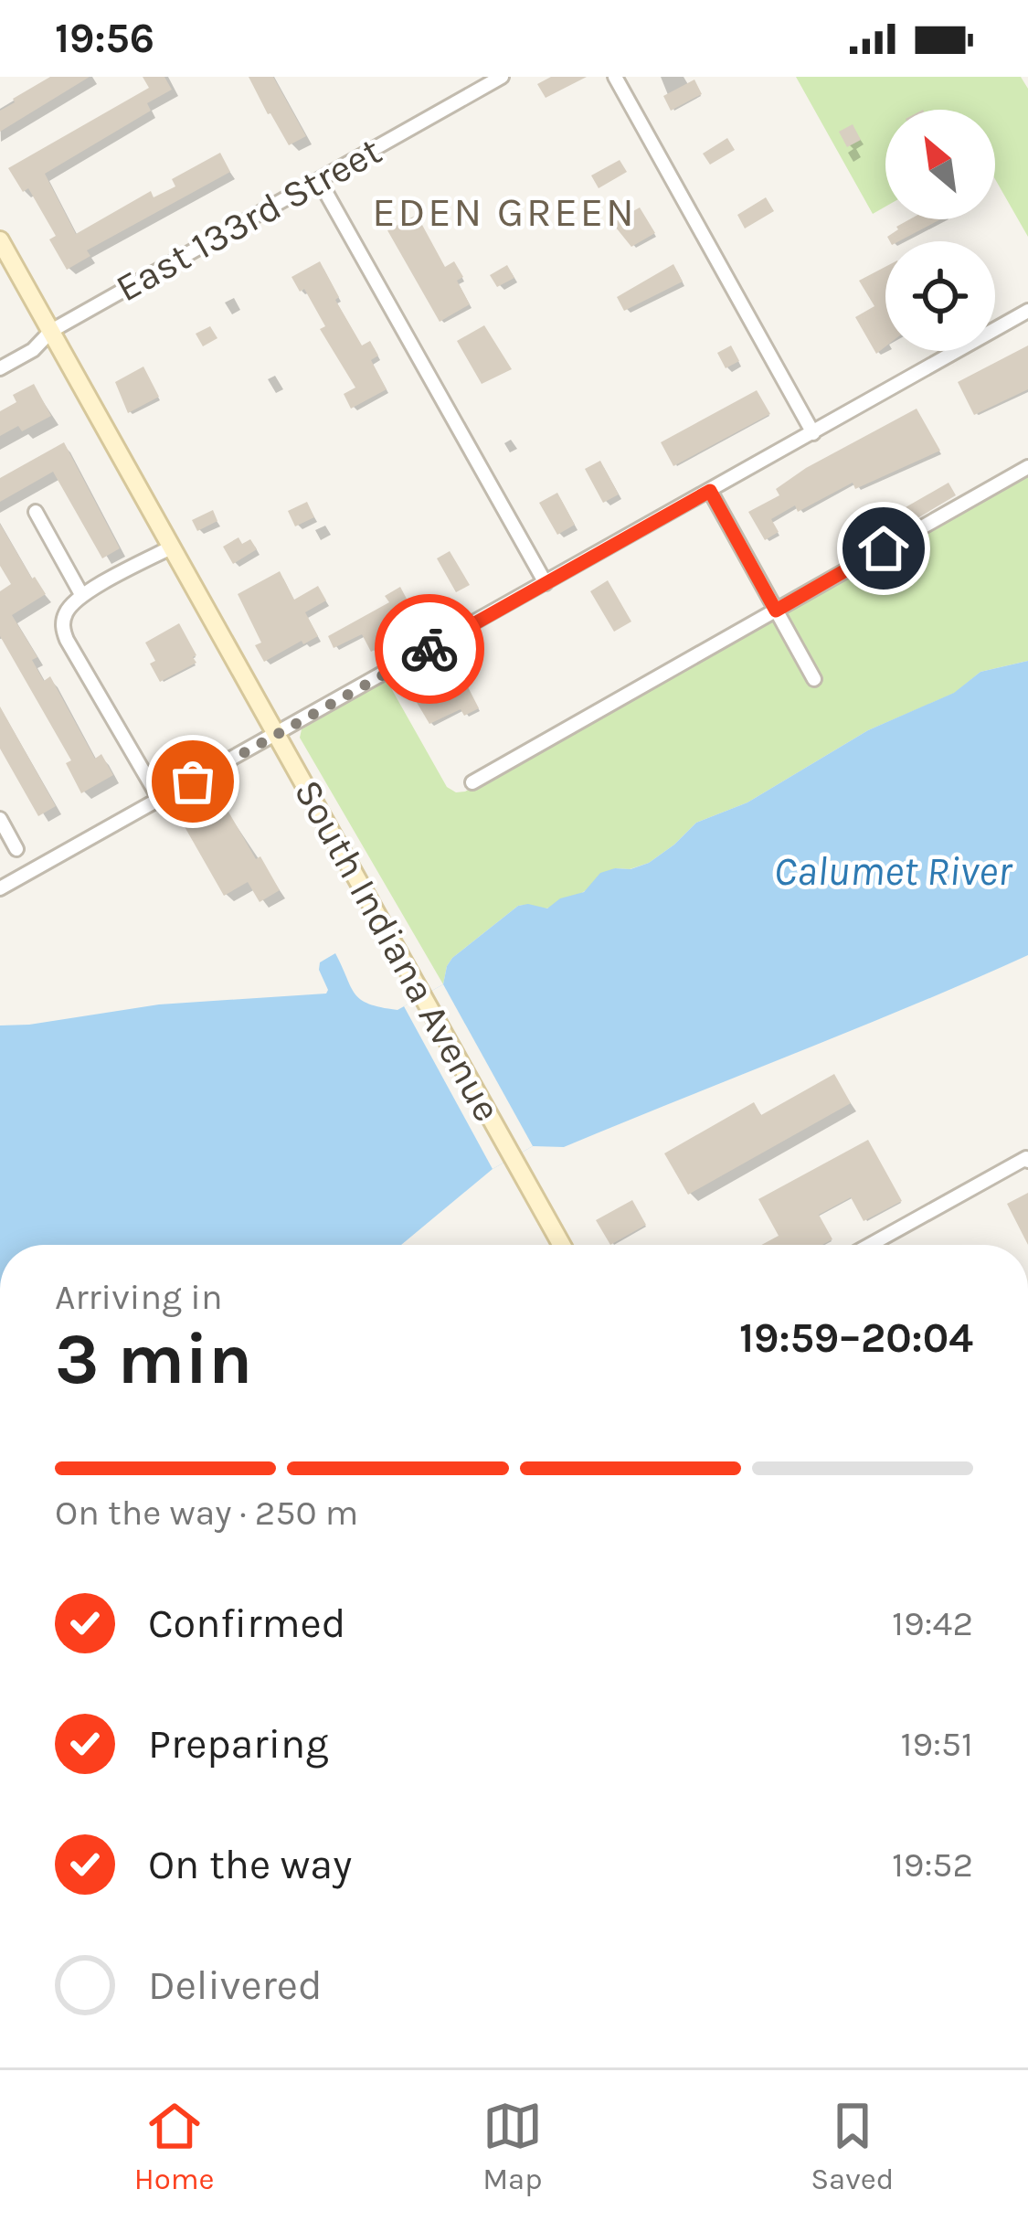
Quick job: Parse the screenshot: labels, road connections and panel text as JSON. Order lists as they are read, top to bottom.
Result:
{
  "streets": {
    "main road": ["South Indiana Avenue"],
    "street": ["East 133rd Street"]
  },
  "crossings": [
    ["East 133rd Street", "South Indiana Avenue"]
  ],
  "districts": ["EDEN GREEN"],
  "water": ["Calumet River"],
  "north": "top left",
  "page": {
    "status": "19:56",
    "heading": ["3 min", "Arriving in", "19:59–20:04"],
    "bar": "On the way · 250 m",
    "list": [
      ["Confirmed", "19:42"],
      ["Preparing", "19:51"],
      ["On the way", "19:52"],
      "Delivered"
    ],
    "tabs": ["Home", "Map", "Saved"]
  }
}
